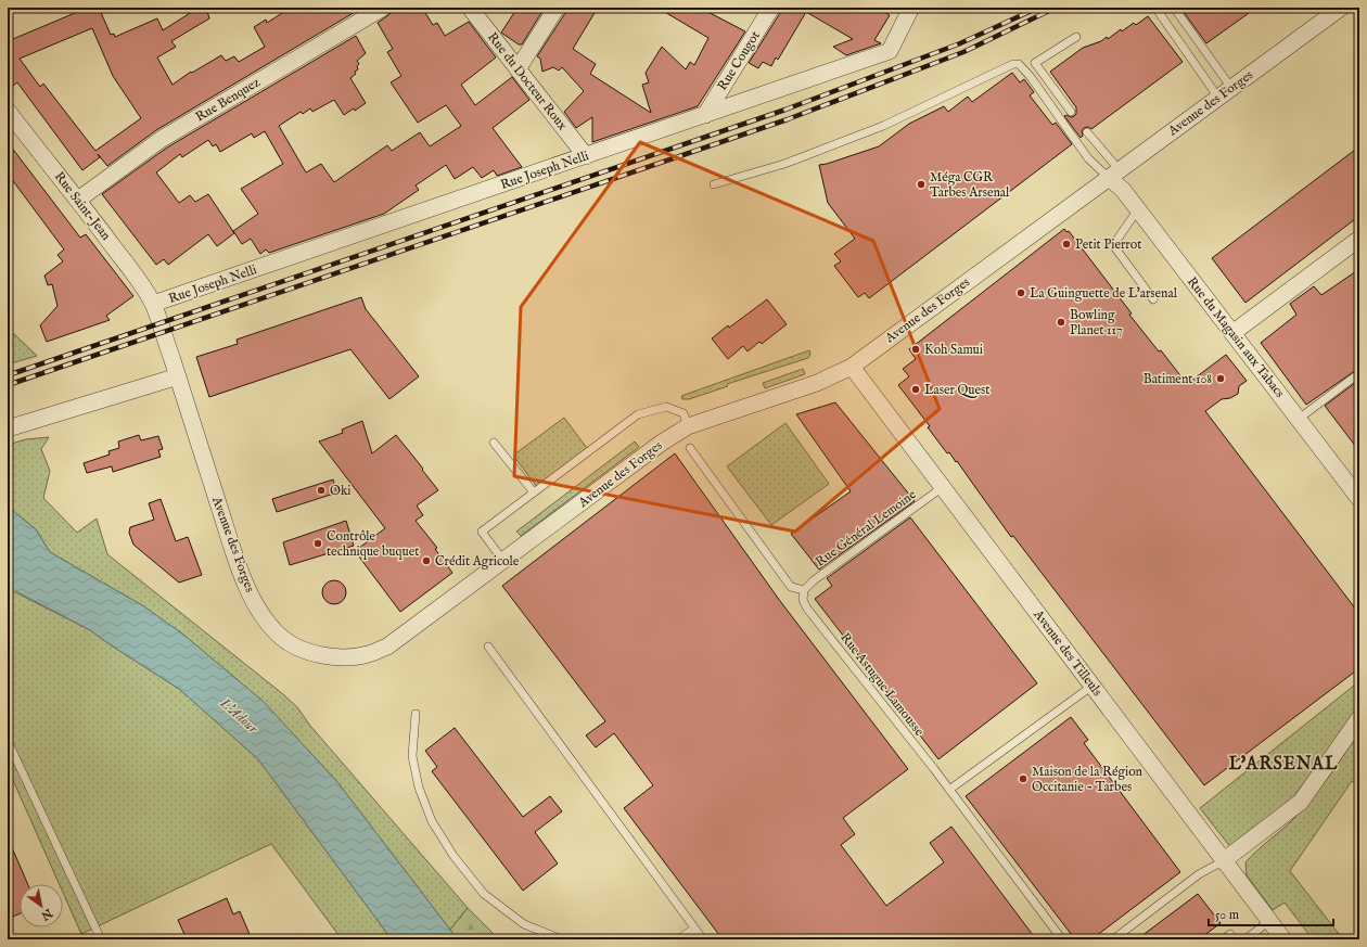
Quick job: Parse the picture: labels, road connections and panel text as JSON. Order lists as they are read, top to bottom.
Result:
{
  "streets": {
    "street": [
      "Rue Cougot",
      "Rue du Docteur Roux",
      "Rue Benquez",
      "Avenue des Forges",
      "Rue Joseph Nelli",
      "Rue Saint-Jean",
      "Rue du Magasin aux Tabacs",
      "Avenue des Tilleuls"
    ],
    "lane": ["Rue Général Lemoine", "Rue Astugue Lamousse"]
  },
  "crossings": [
    ["Rue Cougot", "Rue Joseph Nelli"],
    ["Rue du Docteur Roux", "Rue Joseph Nelli"],
    ["Rue Benquez", "Rue Saint-Jean"],
    ["Avenue des Forges", "Rue Saint-Jean"],
    ["Avenue des Forges", "Rue du Magasin aux Tabacs"],
    ["Avenue des Forges", "Avenue des Tilleuls"],
    ["Rue Joseph Nelli", "Rue Saint-Jean"],
    ["Rue Général Lemoine", "Avenue des Tilleuls"],
    ["Rue Général Lemoine", "Rue Astugue Lamousse"]
  ],
  "districts": ["L'ARSENAL"],
  "water": ["L'Adour"],
  "places": [
    "Méga CGR Tarbes Arsenal",
    "Petit Pierrot",
    "La Guinguette de L'arsenal",
    "Bowling Planet 117",
    "Koh Samui",
    "Batiment 108",
    "Laser Quest",
    "Oki",
    "Contrôle technique buquet",
    "Crédit Agricole",
    "Maison de la Région Occitanie - Tarbes"
  ],
  "scale_bar": "50 m",
  "north": "bottom right"
}
